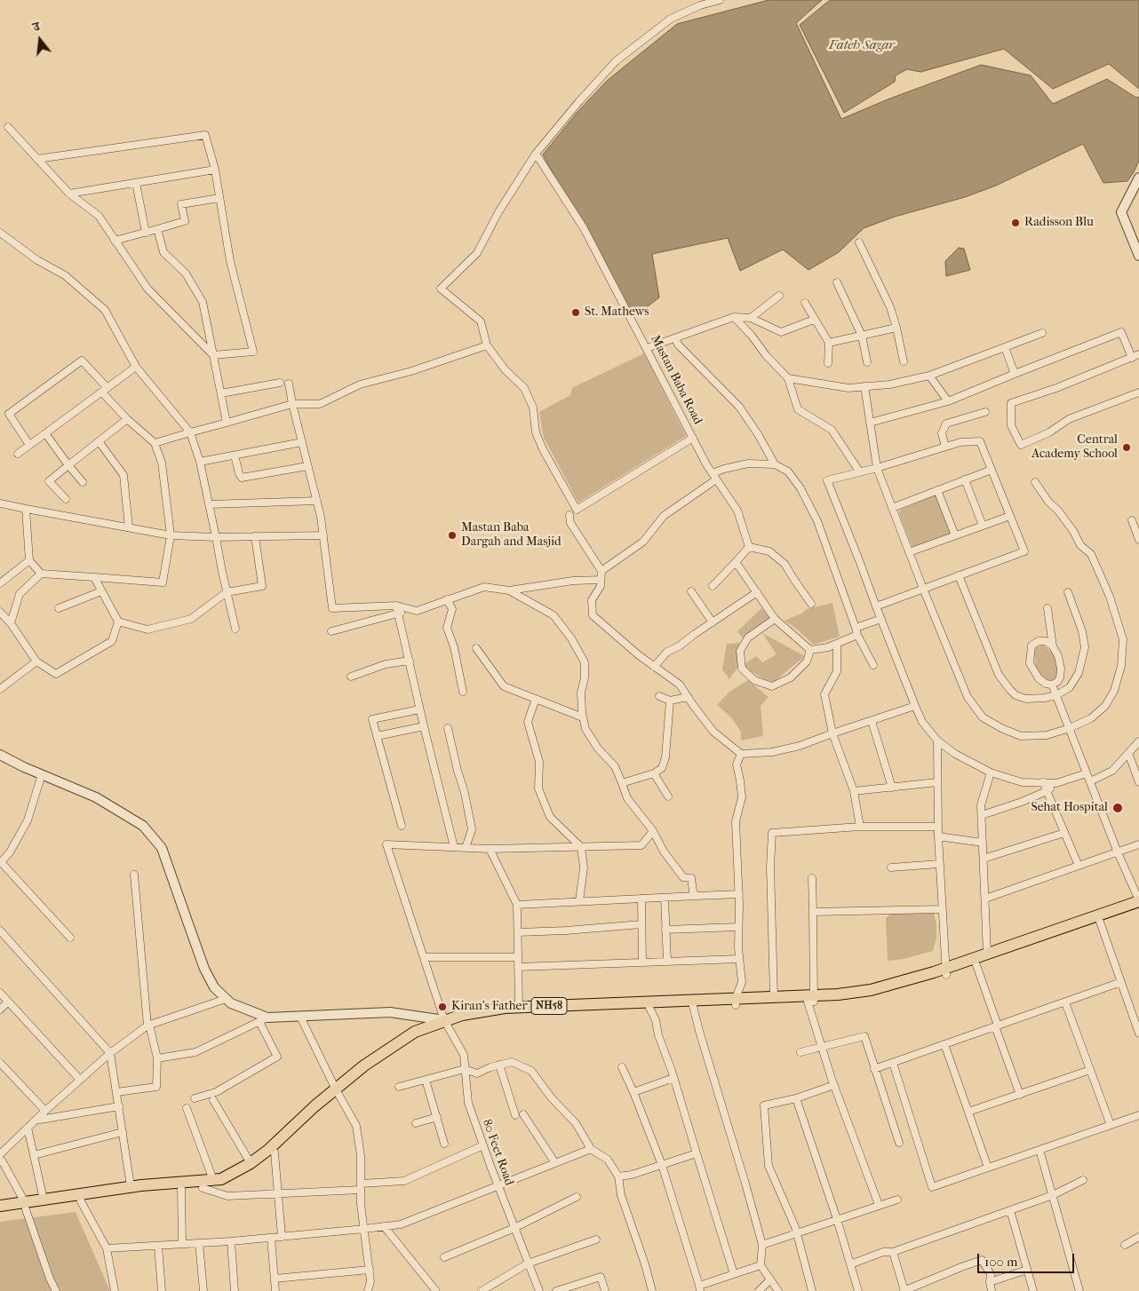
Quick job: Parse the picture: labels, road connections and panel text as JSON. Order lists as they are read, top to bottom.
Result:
{
  "streets": {
    "highway": ["NH58"],
    "street": ["Mastan Baba Road", "80 Feet Road"]
  },
  "crossings": [
    ["NH58", "80 Feet Road"]
  ],
  "water": ["Fateh Sagar"],
  "places": [
    "Radisson Blu",
    "St. Mathews",
    "Central Academy School",
    "Mastan Baba Dargah and Masjid",
    "Sehat Hospital",
    "Kiran's Father"
  ],
  "scale_bar": "100 m",
  "north": "top"
}
